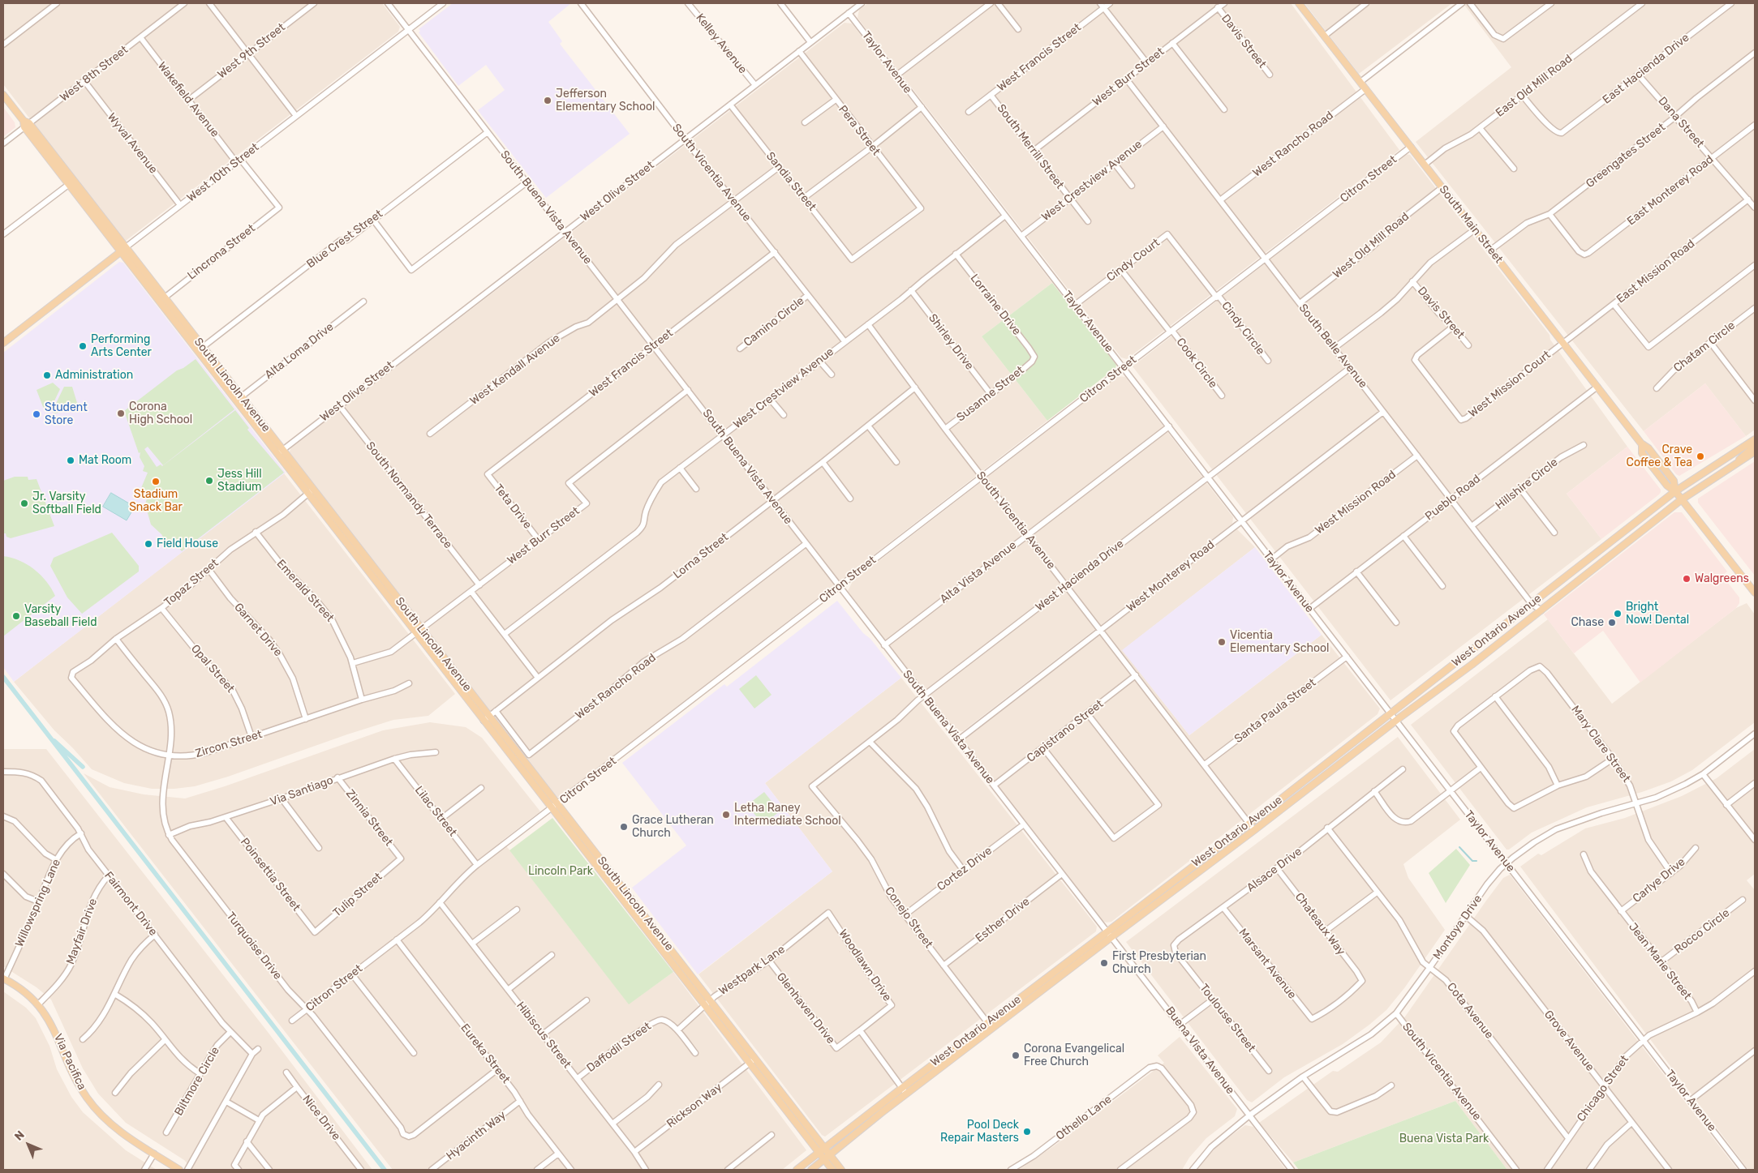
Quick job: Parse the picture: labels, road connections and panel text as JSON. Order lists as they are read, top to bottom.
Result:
{
  "streets": {
    "main road": [
      "West 10th Street",
      "South Main Street",
      "South Lincoln Avenue",
      "West Ontario Avenue",
      "Via Pacifica"
    ],
    "street": [
      "Davis Street",
      "Kelley Avenue",
      "West 9th Street",
      "West Francis Street",
      "Taylor Avenue",
      "East Hacienda Drive",
      "West 8th Street",
      "West Burr Street",
      "East Old Mill Road",
      "Wakefield Avenue",
      "Dana Street",
      "Pera Street",
      "Wyval Avenue",
      "West Rancho Road",
      "South Merrill Street",
      "Greengates Street",
      "South Vicentia Avenue",
      "Citron Street",
      "West Crestview Avenue",
      "Sandia Street",
      "East Monterey Road",
      "West Olive Street",
      "South Buena Vista Avenue",
      "Blue Crest Street",
      "West Old Mill Road",
      "Lincrona Street",
      "Cindy Court",
      "East Mission Road",
      "Lorraine Drive",
      "Camino Circle",
      "Cindy Circle",
      "Shirley Drive",
      "South Belle Avenue",
      "Chatam Circle",
      "Alta Loma Drive",
      "Cook Circle",
      "West Kendall Avenue",
      "West Mission Court",
      "Susanne Street",
      "Hillshire Circle",
      "South Normandy Terrace",
      "Pueblo Road",
      "West Mission Road",
      "Teta Drive",
      "Lorna Street",
      "Alta Vista Avenue",
      "West Hacienda Drive",
      "West Monterey Road",
      "Topaz Street",
      "Emerald Street",
      "Garnet Drive",
      "Opal Street",
      "Santa Paula Street",
      "Capistrano Street",
      "Zircon Street",
      "Mary Clare Street",
      "Via Santiago",
      "Lilac Street",
      "Zinnia Street",
      "Cortez Drive",
      "Alsace Drive",
      "Poinsettia Street",
      "Carlye Drive",
      "Tulip Street",
      "Willowspring Lane",
      "Fairmont Drive",
      "Conejo Street",
      "Esther Drive",
      "Chateaux Way",
      "Montoya Drive",
      "Mayfair Drive",
      "Rocco Circle",
      "Turquoise Drive",
      "Jean Marie Street",
      "Marsant Avenue",
      "Woodlawn Drive",
      "Westpark Lane",
      "Glenhaven Drive",
      "Cota Avenue",
      "Toulouse Street",
      "Hibiscus Street",
      "Grove Avenue",
      "Daffodil Street",
      "Buena Vista Avenue",
      "Eureka Street",
      "Biltmore Circle",
      "Chicago Street",
      "Rickson Way",
      "Nice Drive",
      "Othello Lane",
      "Hyacinth Way"
    ]
  },
  "crossings": [
    ["Davis Street", "West Burr Street"],
    ["Davis Street", "West Mission Court"],
    ["Kelley Avenue", "West Olive Street"],
    ["West 9th Street", "Wakefield Avenue"],
    ["West Francis Street", "South Merrill Street"],
    ["West Francis Street", "South Vicentia Avenue"],
    ["West Francis Street", "South Buena Vista Avenue"],
    ["West Francis Street", "Teta Drive"],
    ["Taylor Avenue", "Citron Street"],
    ["Taylor Avenue", "West Crestview Avenue"],
    ["Taylor Avenue", "West Olive Street"],
    ["Taylor Avenue", "Cindy Court"],
    ["Taylor Avenue", "Pueblo Road"],
    ["Taylor Avenue", "West Mission Road"],
    ["Taylor Avenue", "Alta Vista Avenue"],
    ["Taylor Avenue", "West Hacienda Drive"],
    ["Taylor Avenue", "West Monterey Road"],
    ["Taylor Avenue", "West Ontario Avenue"],
    ["Taylor Avenue", "Santa Paula Street"],
    ["Taylor Avenue", "Montoya Drive"],
    ["Taylor Avenue", "Chicago Street"],
    ["East Hacienda Drive", "East Old Mill Road"],
    ["East Hacienda Drive", "Dana Street"],
    ["West 8th Street", "Wakefield Avenue"],
    ["West 8th Street", "Wyval Avenue"],
    ["West 8th Street", "South Lincoln Avenue"],
    ["West Burr Street", "South Merrill Street"],
    ["West Burr Street", "South Buena Vista Avenue"],
    ["West Burr Street", "South Belle Avenue"],
    ["West Burr Street", "South Lincoln Avenue"],
    ["West Burr Street", "South Normandy Terrace"],
    ["West Burr Street", "Teta Drive"],
    ["West Burr Street", "Emerald Street"],
    ["East Old Mill Road", "South Main Street"],
    ["Wakefield Avenue", "West 10th Street"],
    ["Wakefield Avenue", "Lincrona Street"],
    ["Dana Street", "Greengates Street"],
    ["Dana Street", "East Monterey Road"],
    ["Dana Street", "East Mission Road"],
    ["Pera Street", "Sandia Street"],
    ["Pera Street", "West Olive Street"],
    ["Wyval Avenue", "West 10th Street"],
    ["West Rancho Road", "South Buena Vista Avenue"],
    ["West Rancho Road", "South Main Street"],
    ["West Rancho Road", "South Belle Avenue"],
    ["West Rancho Road", "Lorna Street"],
    ["South Merrill Street", "West Crestview Avenue"],
    ["Greengates Street", "East Monterey Road"],
    ["Greengates Street", "South Main Street"],
    ["West 10th Street", "South Buena Vista Avenue"],
    ["West 10th Street", "South Lincoln Avenue"],
    ["South Vicentia Avenue", "Citron Street"],
    ["South Vicentia Avenue", "West Crestview Avenue"],
    ["South Vicentia Avenue", "West Olive Street"],
    ["South Vicentia Avenue", "Camino Circle"],
    ["South Vicentia Avenue", "West Kendall Avenue"],
    ["South Vicentia Avenue", "Susanne Street"],
    ["South Vicentia Avenue", "Lorna Street"],
    ["South Vicentia Avenue", "Alta Vista Avenue"],
    ["South Vicentia Avenue", "West Hacienda Drive"],
    ["South Vicentia Avenue", "West Monterey Road"],
    ["South Vicentia Avenue", "West Ontario Avenue"],
    ["South Vicentia Avenue", "Santa Paula Street"],
    ["South Vicentia Avenue", "Capistrano Street"],
    ["South Vicentia Avenue", "Montoya Drive"],
    ["Citron Street", "South Buena Vista Avenue"],
    ["Citron Street", "South Main Street"],
    ["Citron Street", "Cindy Court"],
    ["Citron Street", "Cindy Circle"],
    ["Citron Street", "South Belle Avenue"],
    ["Citron Street", "Cook Circle"],
    ["Citron Street", "South Lincoln Avenue"],
    ["Citron Street", "Lilac Street"],
    ["Citron Street", "Turquoise Drive"],
    ["Citron Street", "Hibiscus Street"],
    ["Citron Street", "Eureka Street"],
    ["West Crestview Avenue", "South Buena Vista Avenue"],
    ["West Crestview Avenue", "Lorraine Drive"],
    ["West Crestview Avenue", "Shirley Drive"],
    ["West Crestview Avenue", "South Belle Avenue"],
    ["Sandia Street", "West Olive Street"],
    ["Sandia Street", "West Kendall Avenue"],
    ["West Olive Street", "South Buena Vista Avenue"],
    ["West Olive Street", "South Lincoln Avenue"],
    ["West Olive Street", "South Normandy Terrace"],
    ["South Buena Vista Avenue", "Blue Crest Street"],
    ["South Buena Vista Avenue", "West Kendall Avenue"],
    ["South Buena Vista Avenue", "Lorna Street"],
    ["South Buena Vista Avenue", "Alta Vista Avenue"],
    ["South Buena Vista Avenue", "West Hacienda Drive"],
    ["South Buena Vista Avenue", "West Monterey Road"],
    ["South Buena Vista Avenue", "West Ontario Avenue"],
    ["South Buena Vista Avenue", "Capistrano Street"],
    ["South Buena Vista Avenue", "Cortez Drive"],
    ["South Buena Vista Avenue", "Esther Drive"],
    ["South Buena Vista Avenue", "Buena Vista Avenue"],
    ["South Main Street", "West Old Mill Road"],
    ["South Main Street", "East Mission Road"],
    ["South Main Street", "West Mission Court"],
    ["South Main Street", "Pueblo Road"],
    ["South Main Street", "West Ontario Avenue"],
    ["Blue Crest Street", "South Lincoln Avenue"],
    ["West Old Mill Road", "South Belle Avenue"],
    ["Lincrona Street", "South Lincoln Avenue"],
    ["Cindy Court", "Cindy Circle"],
    ["Cindy Court", "Cook Circle"],
    ["East Mission Road", "West Mission Court"],
    ["Lorraine Drive", "Susanne Street"],
    ["Shirley Drive", "Susanne Street"],
    ["South Belle Avenue", "Hillshire Circle"],
    ["South Belle Avenue", "Pueblo Road"],
    ["South Belle Avenue", "West Mission Road"],
    ["South Belle Avenue", "West Hacienda Drive"],
    ["South Belle Avenue", "West Monterey Road"],
    ["South Belle Avenue", "West Ontario Avenue"],
    ["Alta Loma Drive", "South Lincoln Avenue"],
    ["South Lincoln Avenue", "Lorna Street"],
    ["South Lincoln Avenue", "Topaz Street"],
    ["South Lincoln Avenue", "West Ontario Avenue"],
    ["South Lincoln Avenue", "Westpark Lane"],
    ["South Lincoln Avenue", "Rickson Way"],
    ["West Hacienda Drive", "Conejo Street"],
    ["Topaz Street", "Emerald Street"],
    ["Topaz Street", "Garnet Drive"],
    ["Topaz Street", "Opal Street"],
    ["Topaz Street", "Zircon Street"],
    ["Topaz Street", "Turquoise Drive"],
    ["Emerald Street", "Zircon Street"],
    ["Garnet Drive", "Zircon Street"],
    ["West Ontario Avenue", "Conejo Street"],
    ["West Ontario Avenue", "Buena Vista Avenue"],
    ["Opal Street", "Zircon Street"],
    ["Zircon Street", "Turquoise Drive"],
    ["Mary Clare Street", "Carlye Drive"],
    ["Mary Clare Street", "Montoya Drive"],
    ["Via Santiago", "Lilac Street"],
    ["Via Santiago", "Zinnia Street"],
    ["Via Santiago", "Poinsettia Street"],
    ["Via Santiago", "Turquoise Drive"],
    ["Zinnia Street", "Tulip Street"],
    ["Cortez Drive", "Conejo Street"],
    ["Alsace Drive", "Chateaux Way"],
    ["Alsace Drive", "Marsant Avenue"],
    ["Alsace Drive", "Cota Avenue"],
    ["Alsace Drive", "Toulouse Street"],
    ["Poinsettia Street", "Tulip Street"],
    ["Carlye Drive", "Jean Marie Street"],
    ["Willowspring Lane", "Fairmont Drive"],
    ["Willowspring Lane", "Via Pacifica"],
    ["Fairmont Drive", "Mayfair Drive"],
    ["Fairmont Drive", "Biltmore Circle"],
    ["Conejo Street", "Esther Drive"],
    ["Chateaux Way", "Marsant Avenue"],
    ["Montoya Drive", "Cota Avenue"],
    ["Montoya Drive", "Grove Avenue"],
    ["Montoya Drive", "Buena Vista Avenue"],
    ["Mayfair Drive", "Via Pacifica"],
    ["Rocco Circle", "Jean Marie Street"],
    ["Turquoise Drive", "Eureka Street"],
    ["Jean Marie Street", "Chicago Street"],
    ["Woodlawn Drive", "Westpark Lane"],
    ["Woodlawn Drive", "Glenhaven Drive"],
    ["Westpark Lane", "Glenhaven Drive"],
    ["Westpark Lane", "Daffodil Street"],
    ["Cota Avenue", "Chicago Street"],
    ["Hibiscus Street", "Daffodil Street"],
    ["Hibiscus Street", "Rickson Way"],
    ["Grove Avenue", "Chicago Street"],
    ["Eureka Street", "Hyacinth Way"]
  ],
  "parks": ["Lincoln Park", "Buena Vista Park"],
  "places": [
    "Jefferson Elementary School",
    "Performing Arts Center",
    "Administration",
    "Corona High School",
    "Student Store",
    "Crave Coffee & Tea",
    "Mat Room",
    "Jess Hill Stadium",
    "Stadium Snack Bar",
    "Jr. Varsity Softball Field",
    "Field House",
    "Walgreens",
    "Bright Now! Dental",
    "Varsity Baseball Field",
    "Chase",
    "Vicentia Elementary School",
    "Letha Raney Intermediate School",
    "Grace Lutheran Church",
    "First Presbyterian Church",
    "Corona Evangelical Free Church",
    "Pool Deck Repair Masters"
  ],
  "north": "top left"
}
